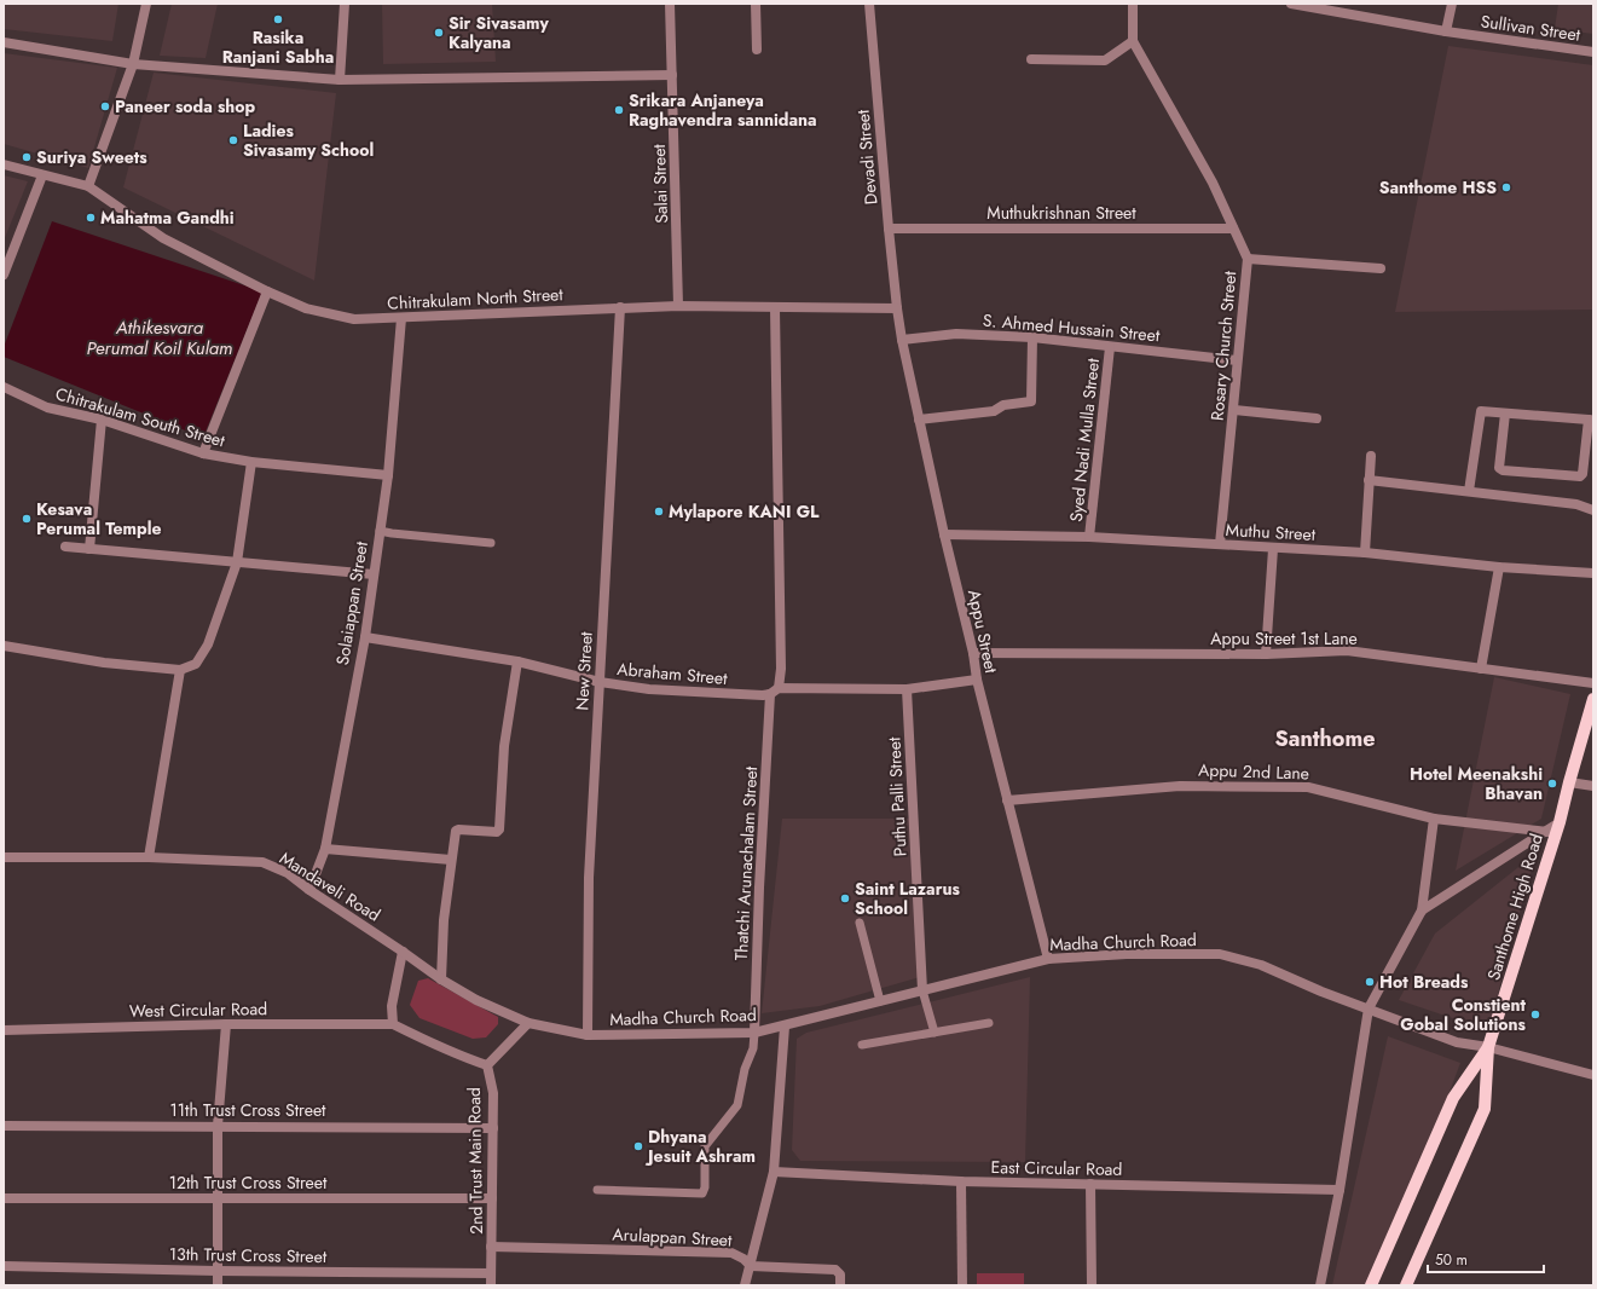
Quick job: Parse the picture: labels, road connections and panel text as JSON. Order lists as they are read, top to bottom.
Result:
{
  "streets": {
    "main road": ["Santhome High Road"],
    "street": [
      "Sullivan Street",
      "Devadi Street",
      "Salai Street",
      "Muthukrishnan Street",
      "Chitrakulam North Street",
      "S. Ahmed Hussain Street",
      "Rosary Church Street",
      "Chitrakulam South Street",
      "Syed Nadi Mulla Street",
      "Muthu Street",
      "Solaiappan Street",
      "Appu Street",
      "Appu Street 1st Lane",
      "New Street",
      "Abraham Street",
      "Appu 2nd Lane",
      "Puthu Palli Street",
      "Thatchi Arunachalam Street",
      "Mandaveli Road",
      "Madha Church Road",
      "West Circular Road",
      "11th Trust Cross Street",
      "2nd Trust Main Road",
      "East Circular Road",
      "12th Trust Cross Street",
      "Arulappan Street",
      "13th Trust Cross Street"
    ]
  },
  "crossings": [
    ["Devadi Street", "Muthukrishnan Street"],
    ["Devadi Street", "Chitrakulam North Street"],
    ["Devadi Street", "Appu Street"],
    ["Salai Street", "Chitrakulam North Street"],
    ["Muthukrishnan Street", "Rosary Church Street"],
    ["Chitrakulam North Street", "Solaiappan Street"],
    ["Chitrakulam North Street", "Appu Street"],
    ["Chitrakulam North Street", "New Street"],
    ["Chitrakulam North Street", "Thatchi Arunachalam Street"],
    ["S. Ahmed Hussain Street", "Rosary Church Street"],
    ["S. Ahmed Hussain Street", "Syed Nadi Mulla Street"],
    ["S. Ahmed Hussain Street", "Appu Street"],
    ["Rosary Church Street", "Muthu Street"],
    ["Chitrakulam South Street", "Solaiappan Street"],
    ["Syed Nadi Mulla Street", "Muthu Street"],
    ["Muthu Street", "Appu Street"],
    ["Solaiappan Street", "Abraham Street"],
    ["Solaiappan Street", "Mandaveli Road"],
    ["Appu Street", "Appu Street 1st Lane"],
    ["Appu Street", "Abraham Street"],
    ["Appu Street", "Appu 2nd Lane"],
    ["Appu Street", "Madha Church Road"],
    ["New Street", "Abraham Street"],
    ["New Street", "Madha Church Road"],
    ["Abraham Street", "Puthu Palli Street"],
    ["Abraham Street", "Thatchi Arunachalam Street"],
    ["Puthu Palli Street", "Madha Church Road"],
    ["Thatchi Arunachalam Street", "Madha Church Road"],
    ["Mandaveli Road", "Madha Church Road"],
    ["Mandaveli Road", "2nd Trust Main Road"],
    ["Santhome High Road", "Madha Church Road"],
    ["Madha Church Road", "2nd Trust Main Road"],
    ["11th Trust Cross Street", "2nd Trust Main Road"],
    ["2nd Trust Main Road", "12th Trust Cross Street"],
    ["2nd Trust Main Road", "Arulappan Street"],
    ["2nd Trust Main Road", "13th Trust Cross Street"]
  ],
  "districts": ["Santhome"],
  "water": ["Athikesvara Perumal Koil Kulam"],
  "places": [
    "Rasika Ranjani Sabha",
    "Sir Sivasamy Kalyana",
    "Paneer soda shop",
    "Srikara Anjaneya Raghavendra sannidana",
    "Ladies Sivasamy School",
    "Suriya Sweets",
    "Santhome HSS",
    "Mahatma Gandhi",
    "Mylapore KANI GL",
    "Kesava Perumal Temple",
    "Hotel Meenakshi Bhavan",
    "Saint Lazarus School",
    "Hot Breads",
    "Constient Gobal Solutions",
    "Dhyana Jesuit Ashram"
  ],
  "scale_bar": "50 m"
}
